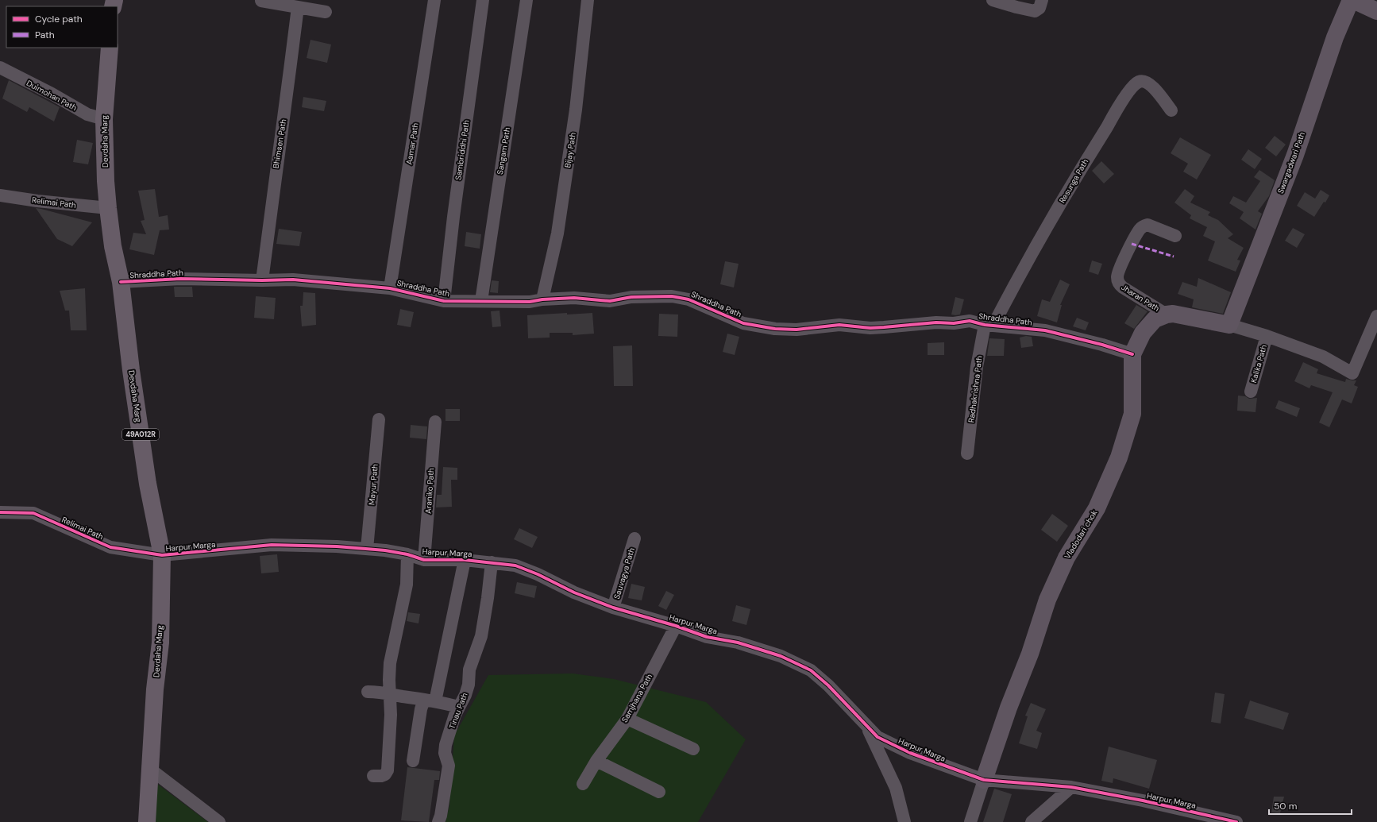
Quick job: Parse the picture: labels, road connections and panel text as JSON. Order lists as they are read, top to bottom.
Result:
{
  "streets": {
    "main road": ["Devdaha Marg", "49A012R"],
    "street": [
      "Duimohan Path",
      "Bhimsen Path",
      "Aamar Path",
      "Sambriddhi Path",
      "Bijay Path",
      "Sangam Path",
      "Swargadwari Path",
      "Resunga Path",
      "Relimai Path",
      "Shraddha Path",
      "Jharan Path",
      "Kalika Path",
      "Radhakrishna Path",
      "Mayur Path",
      "Araniko Path",
      "Vladodari chok",
      "Harpur Marga",
      "Sauvagya Path",
      "Samjhana Path",
      "Tinau Path"
    ]
  },
  "crossings": [
    ["Duimohan Path", "Devdaha Marg"],
    ["Devdaha Marg", "Relimai Path"],
    ["Devdaha Marg", "Shraddha Path"],
    ["Devdaha Marg", "Harpur Marga"],
    ["Bhimsen Path", "Shraddha Path"],
    ["Aamar Path", "Shraddha Path"],
    ["Sambriddhi Path", "Shraddha Path"],
    ["Bijay Path", "Shraddha Path"],
    ["Sangam Path", "Shraddha Path"],
    ["Resunga Path", "Shraddha Path"],
    ["Resunga Path", "Radhakrishna Path"],
    ["Relimai Path", "Harpur Marga"],
    ["Shraddha Path", "Radhakrishna Path"],
    ["Shraddha Path", "Vladodari chok"],
    ["Jharan Path", "Vladodari chok"],
    ["Mayur Path", "Harpur Marga"],
    ["Araniko Path", "Harpur Marga"],
    ["Vladodari chok", "Harpur Marga"],
    ["Harpur Marga", "Sauvagya Path"],
    ["Harpur Marga", "Samjhana Path"],
    ["Harpur Marga", "Tinau Path"]
  ],
  "legend": ["Cycle path", "Path"],
  "scale_bar": "50 m"
}
